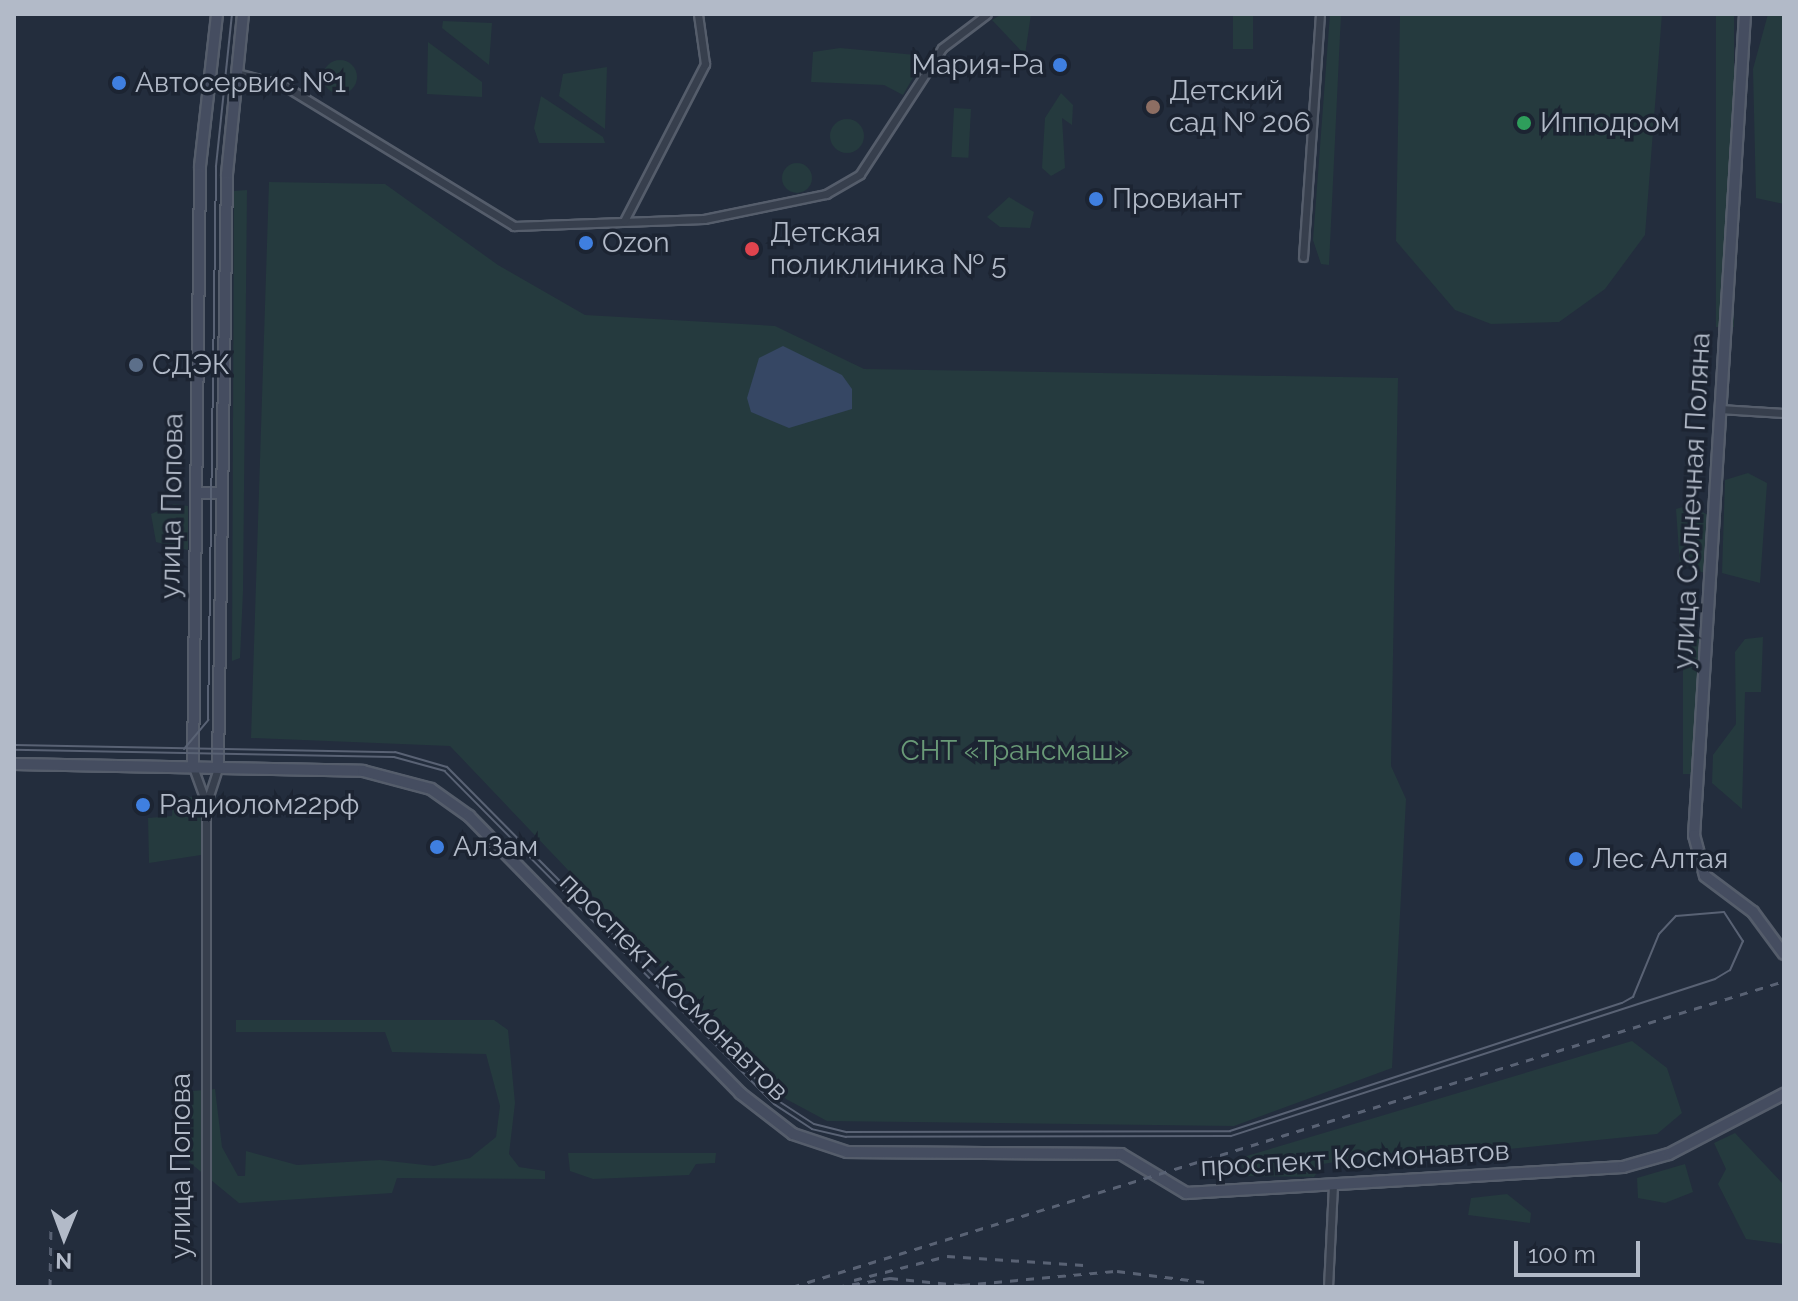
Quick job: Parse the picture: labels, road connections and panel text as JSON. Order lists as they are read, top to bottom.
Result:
{
  "streets": {
    "main road": ["улица Солнечная Поляна", "улица Попова", "проспект Космонавтов"]
  },
  "crossings": [
    ["улица Попова", "проспект Космонавтов"]
  ],
  "parks": ["СНТ «Трансмаш»"],
  "places": [
    "Мария-Ра",
    "Автосервис №1",
    "Детский сад № 206",
    "Ипподром",
    "Провиант",
    "Ozon",
    "Детская поликлиника № 5",
    "СДЭК",
    "Радиолом22рф",
    "АлЗам",
    "Лес Алтая"
  ],
  "scale_bar": "100 m",
  "north": "bottom"
}
